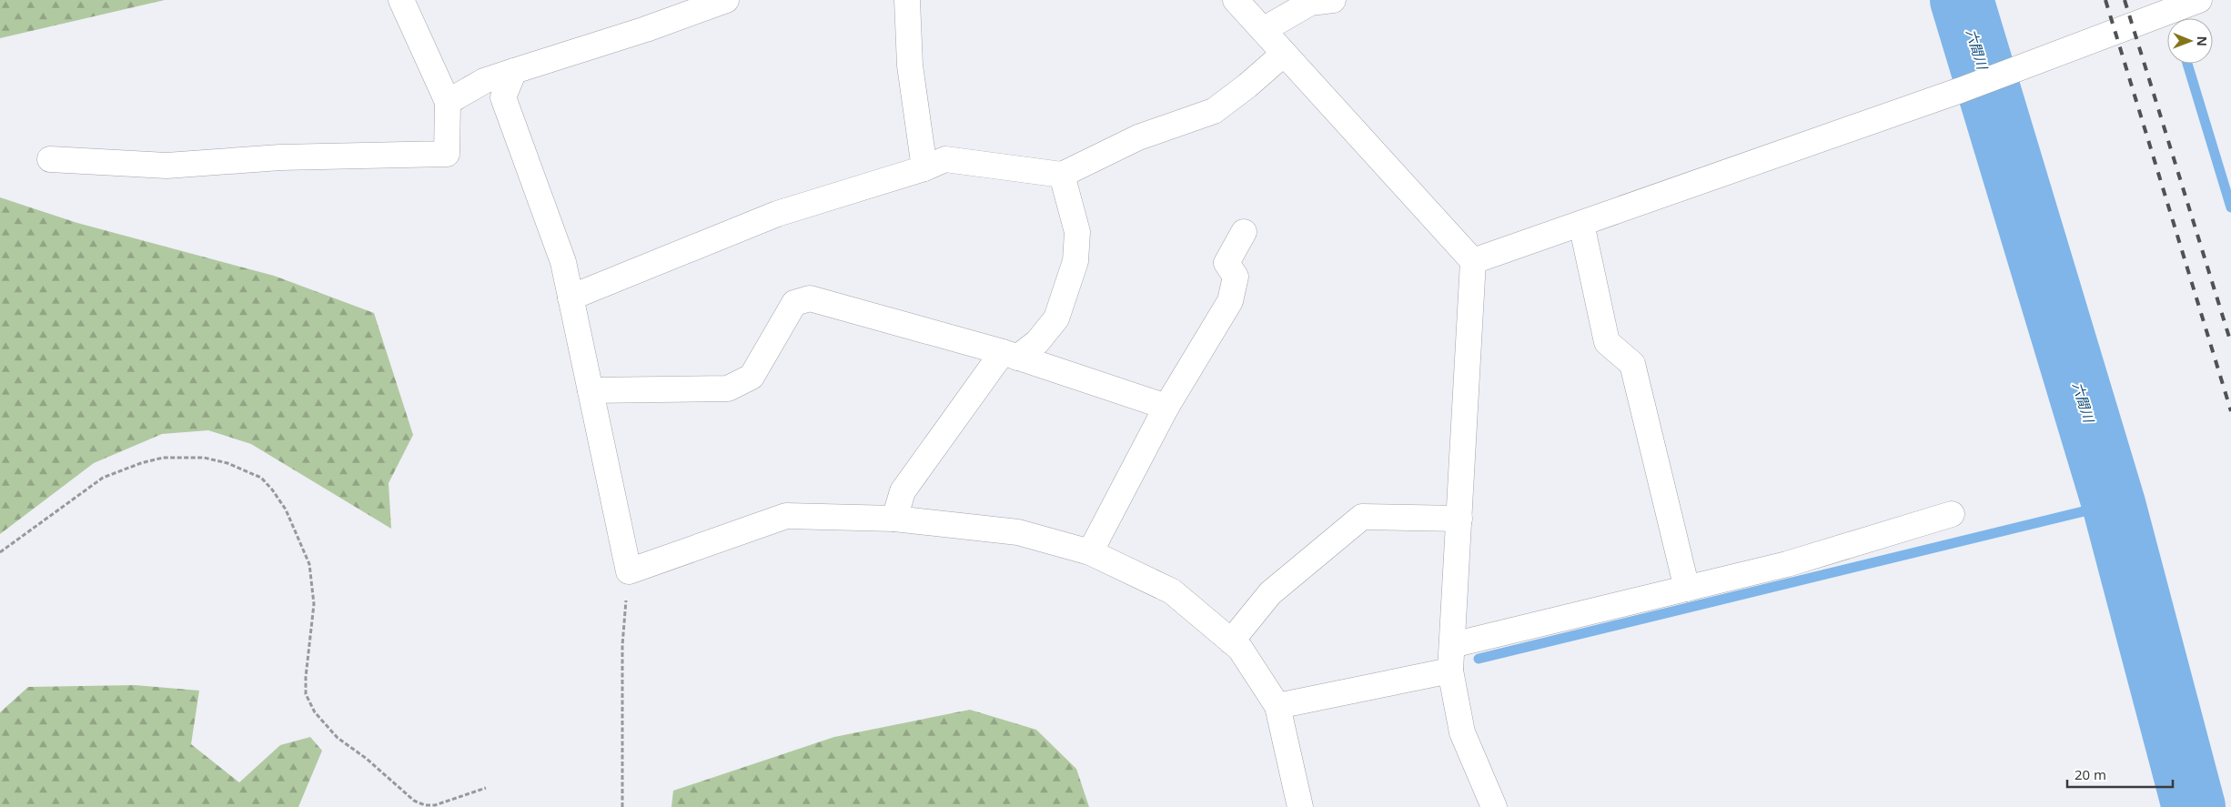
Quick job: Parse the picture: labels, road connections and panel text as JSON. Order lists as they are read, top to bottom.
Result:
{
  "water": ["六間川"],
  "scale_bar": "20 m",
  "north": "right"
}
